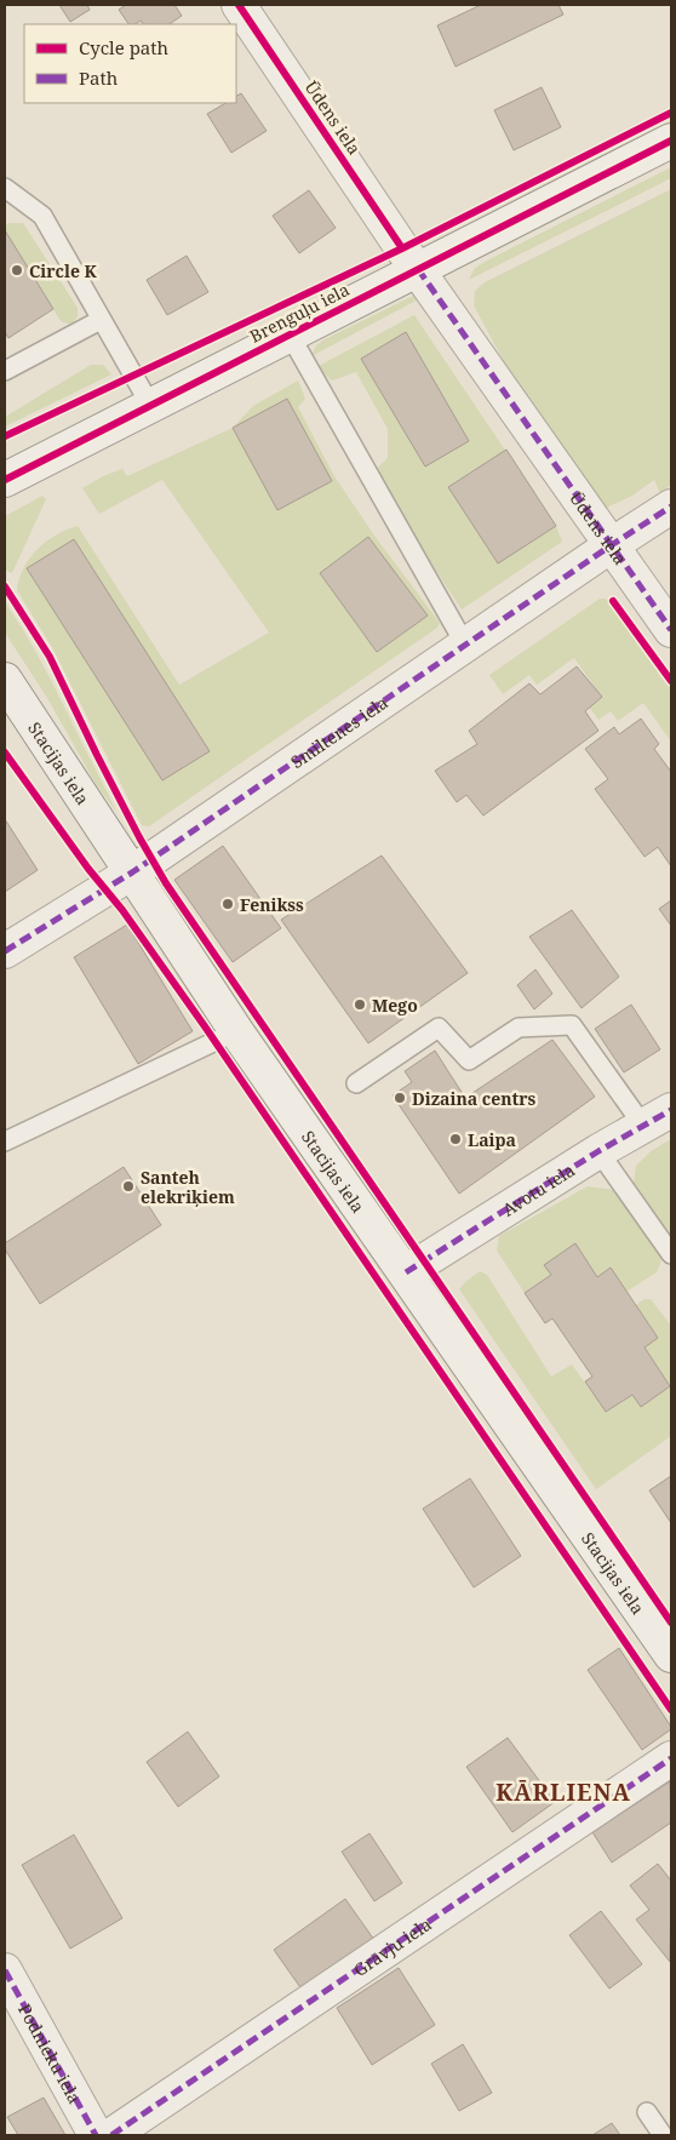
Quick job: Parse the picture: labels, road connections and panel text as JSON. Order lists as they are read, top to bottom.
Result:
{
  "streets": {
    "street": [
      "Ūdens iela",
      "Brenguļu iela",
      "Smiltenes iela",
      "Stacijas iela",
      "Avotu iela",
      "Grāvju iela",
      "Podnieku iela"
    ]
  },
  "crossings": [
    ["Ūdens iela", "Brenguļu iela"],
    ["Ūdens iela", "Smiltenes iela"],
    ["Smiltenes iela", "Stacijas iela"],
    ["Stacijas iela", "Avotu iela"]
  ],
  "districts": ["KĀRLIENA"],
  "places": [
    "Circle K",
    "Fenikss",
    "Mego",
    "Dizaina centrs",
    "Laipa",
    "Santeh elekriķiem"
  ],
  "legend": ["Cycle path", "Path"]
}
